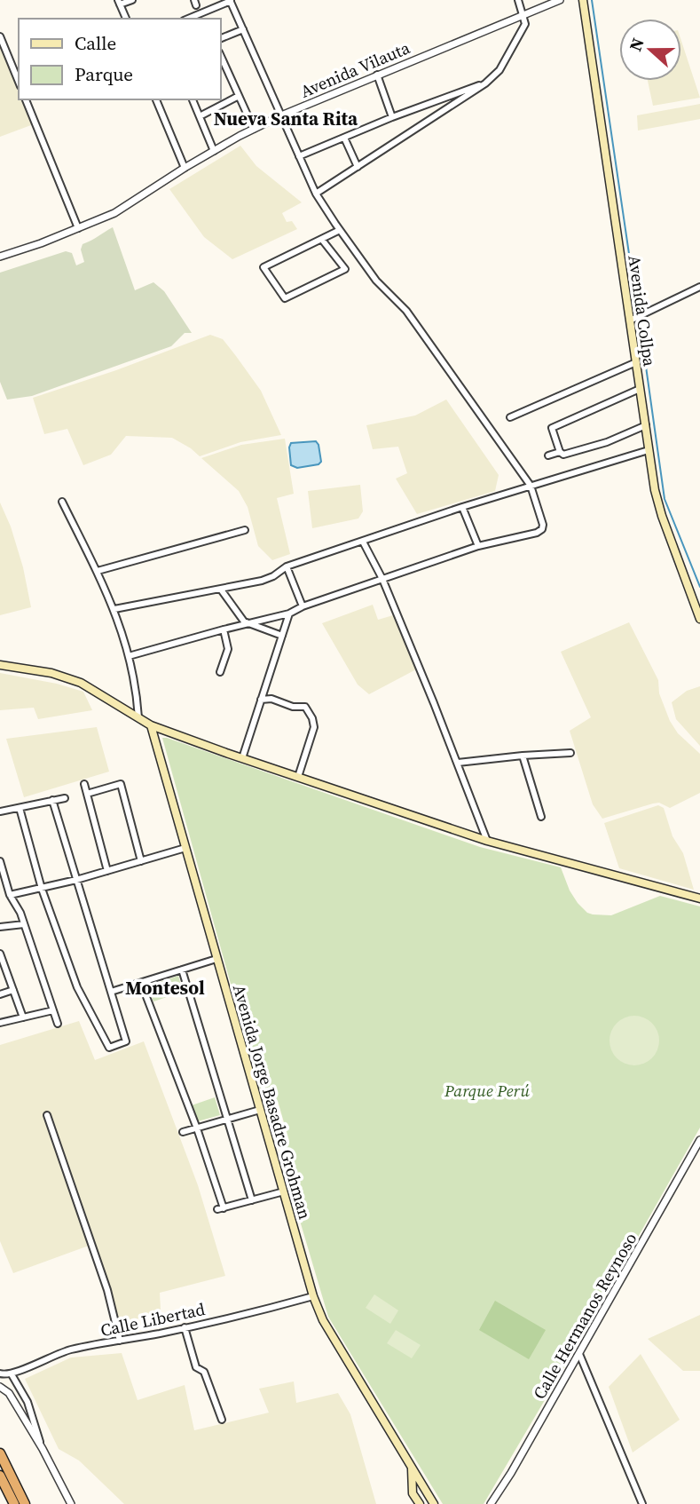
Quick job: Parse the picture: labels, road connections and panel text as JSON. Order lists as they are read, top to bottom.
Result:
{
  "streets": {
    "main road": ["Avenida Collpa", "Avenida Jorge Basadre Grohman"],
    "street": ["Avenida Vilauta", "Calle Hermanos Reynoso", "Calle Libertad"]
  },
  "crossings": [
    ["Avenida Jorge Basadre Grohman", "Calle Libertad"]
  ],
  "districts": ["Nueva Santa Rita", "Montesol"],
  "parks": ["Parque Perú"],
  "legend": ["Calle", "Parque"],
  "north": "left"
}
